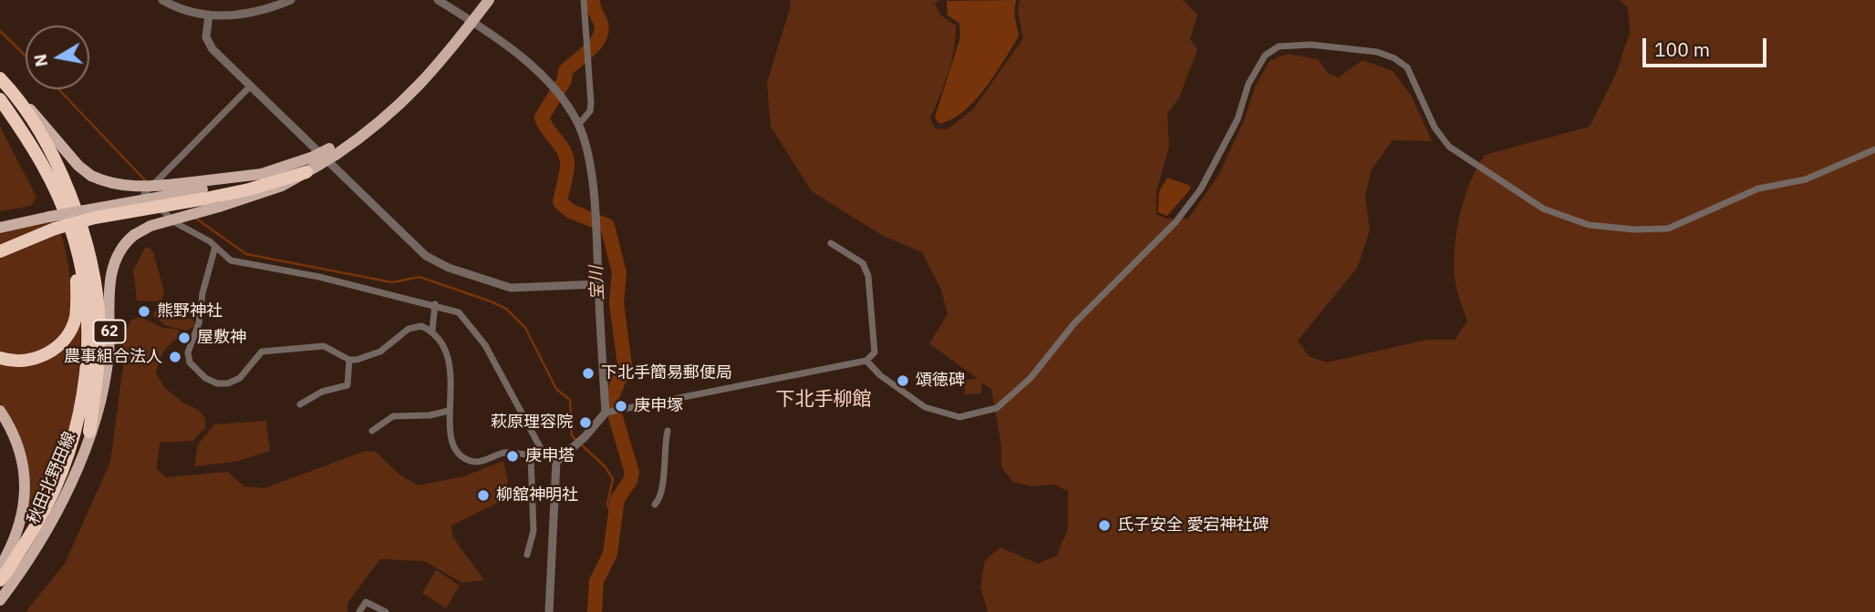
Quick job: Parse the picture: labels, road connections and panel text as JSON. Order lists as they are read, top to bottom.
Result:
{
  "streets": {
    "main road": ["62", "秋田北野田線"]
  },
  "crossings": [
    ["62", "秋田北野田線"]
  ],
  "districts": ["下北手柳館"],
  "water": ["宝川"],
  "places": [
    "熊野神社",
    "屋敷神",
    "農事組合法人",
    "下北手簡易郵便局",
    "頌徳碑",
    "庚申塚",
    "萩原理容院",
    "庚申塔",
    "柳舘神明社",
    "氏子安全 愛宕神社碑"
  ],
  "scale_bar": "100 m",
  "north": "left"
}
